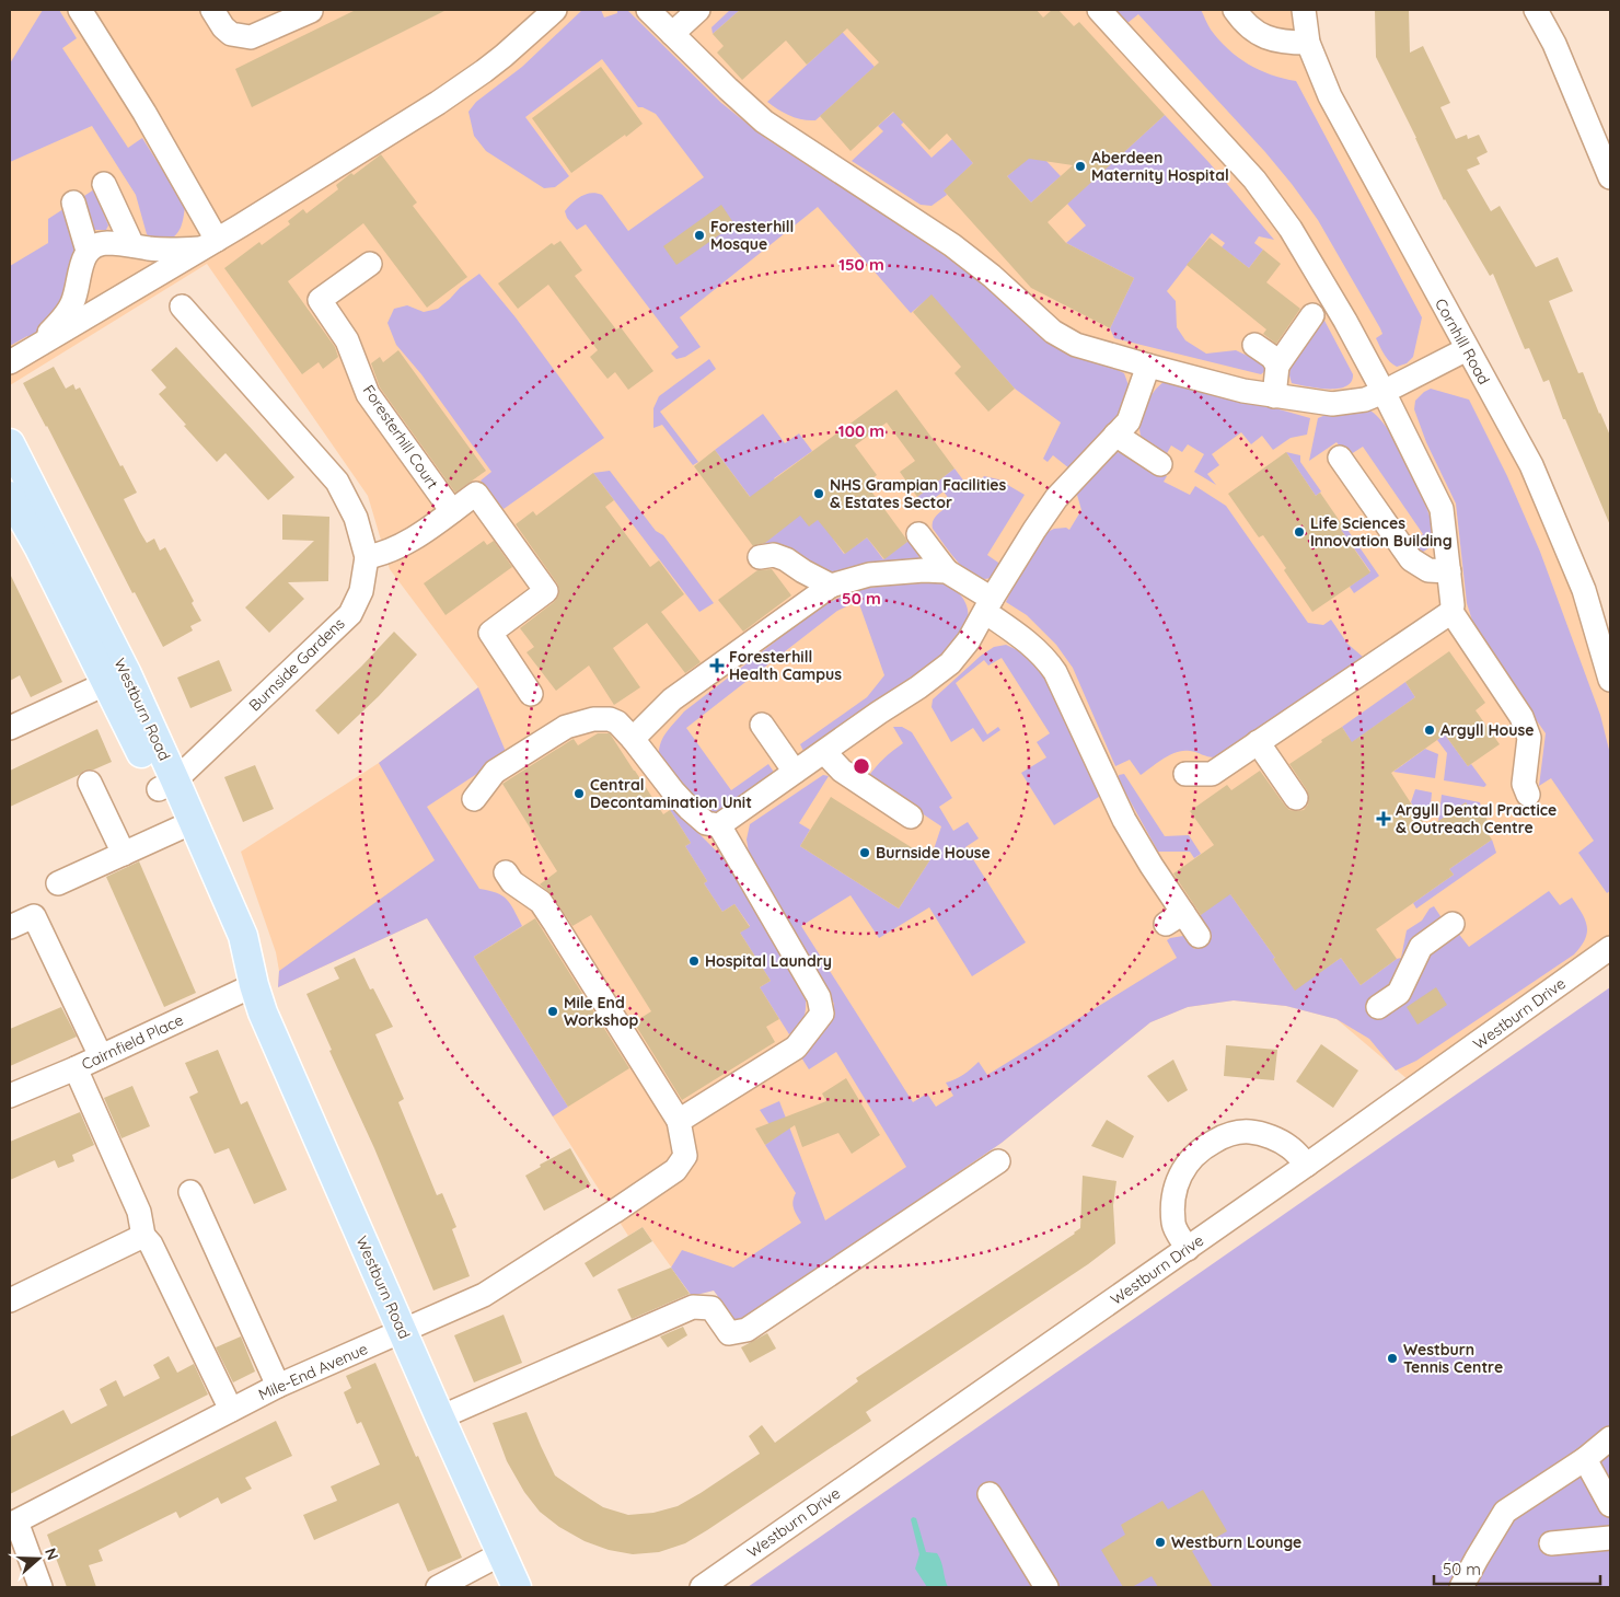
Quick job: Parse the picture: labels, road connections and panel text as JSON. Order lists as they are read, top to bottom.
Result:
{
  "streets": {
    "main road": ["Westburn Road"],
    "street": [
      "Cornhill Road",
      "Foresterhill Court",
      "Burnside Gardens",
      "Westburn Drive",
      "Cairnfield Place",
      "Mile-End Avenue"
    ]
  },
  "crossings": [
    ["Burnside Gardens", "Westburn Road"],
    ["Westburn Road", "Cairnfield Place"],
    ["Westburn Road", "Mile-End Avenue"]
  ],
  "places": {
    "other": [
      "Aberdeen Maternity Hospital",
      "Foresterhill Mosque",
      "NHS Grampian Facilities & Estates Sector",
      "Life Sciences Innovation Building",
      "Argyll House",
      "Central Decontamination Unit",
      "Burnside House",
      "Hospital Laundry",
      "Mile End Workshop",
      "Westburn Tennis Centre",
      "Westburn Lounge"
    ],
    "health": ["Foresterhill Health Campus", "Argyll Dental Practice & Outreach Centre"]
  },
  "scale_bar": "50 m",
  "north": "right",
  "rings": ["150 m", "100 m", "50 m"]
}
